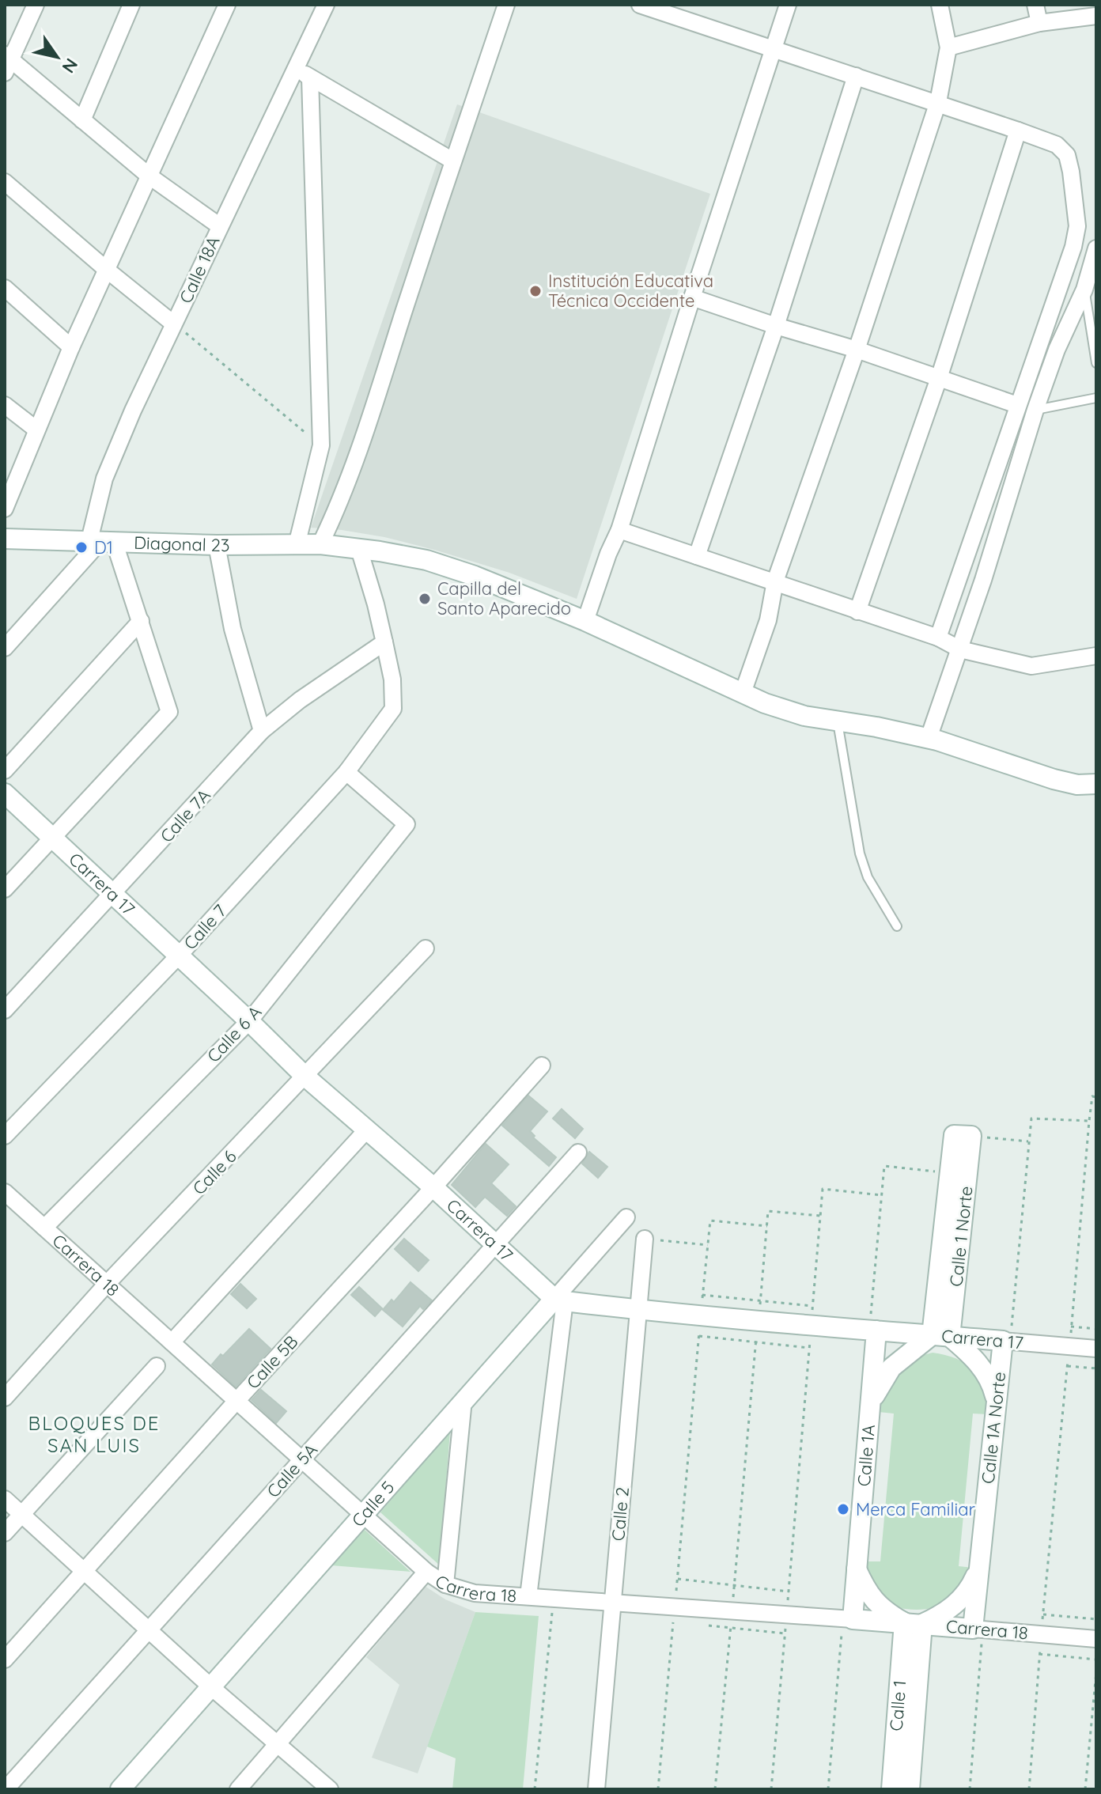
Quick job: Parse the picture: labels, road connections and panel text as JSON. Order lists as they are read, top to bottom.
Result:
{
  "streets": {
    "street": [
      "Calle 18A",
      "Diagonal 23",
      "Calle 7A",
      "Carrera 17",
      "Calle 7",
      "Calle 6 A",
      "Calle 6",
      "Calle 1 Norte",
      "Carrera 18",
      "Calle 5B",
      "Calle 1A Norte",
      "Calle 1A",
      "Calle 5A",
      "Calle 5",
      "Calle 2",
      "Calle 1"
    ]
  },
  "crossings": [
    ["Calle 18A", "Diagonal 23"],
    ["Calle 7A", "Carrera 17"],
    ["Calle 7A", "Calle 7"],
    ["Carrera 17", "Calle 7"],
    ["Carrera 17", "Calle 6 A"],
    ["Carrera 17", "Calle 6"],
    ["Carrera 17", "Calle 1 Norte"],
    ["Carrera 17", "Calle 5B"],
    ["Carrera 17", "Calle 1A Norte"],
    ["Carrera 17", "Calle 1A"],
    ["Carrera 17", "Calle 5A"],
    ["Carrera 17", "Calle 5"],
    ["Carrera 17", "Calle 2"],
    ["Calle 7", "Calle 6 A"],
    ["Calle 6 A", "Carrera 18"],
    ["Calle 6", "Carrera 18"],
    ["Carrera 18", "Calle 5B"],
    ["Carrera 18", "Calle 1A Norte"],
    ["Carrera 18", "Calle 1A"],
    ["Carrera 18", "Calle 5A"],
    ["Carrera 18", "Calle 5"],
    ["Carrera 18", "Calle 2"],
    ["Carrera 18", "Calle 1"]
  ],
  "districts": ["BLOQUES DE SAN LUIS"],
  "places": [
    "Institución Educativa Técnica Occidente",
    "D1",
    "Capilla del Santo Aparecido",
    "Merca Familiar"
  ],
  "north": "bottom right"
}
